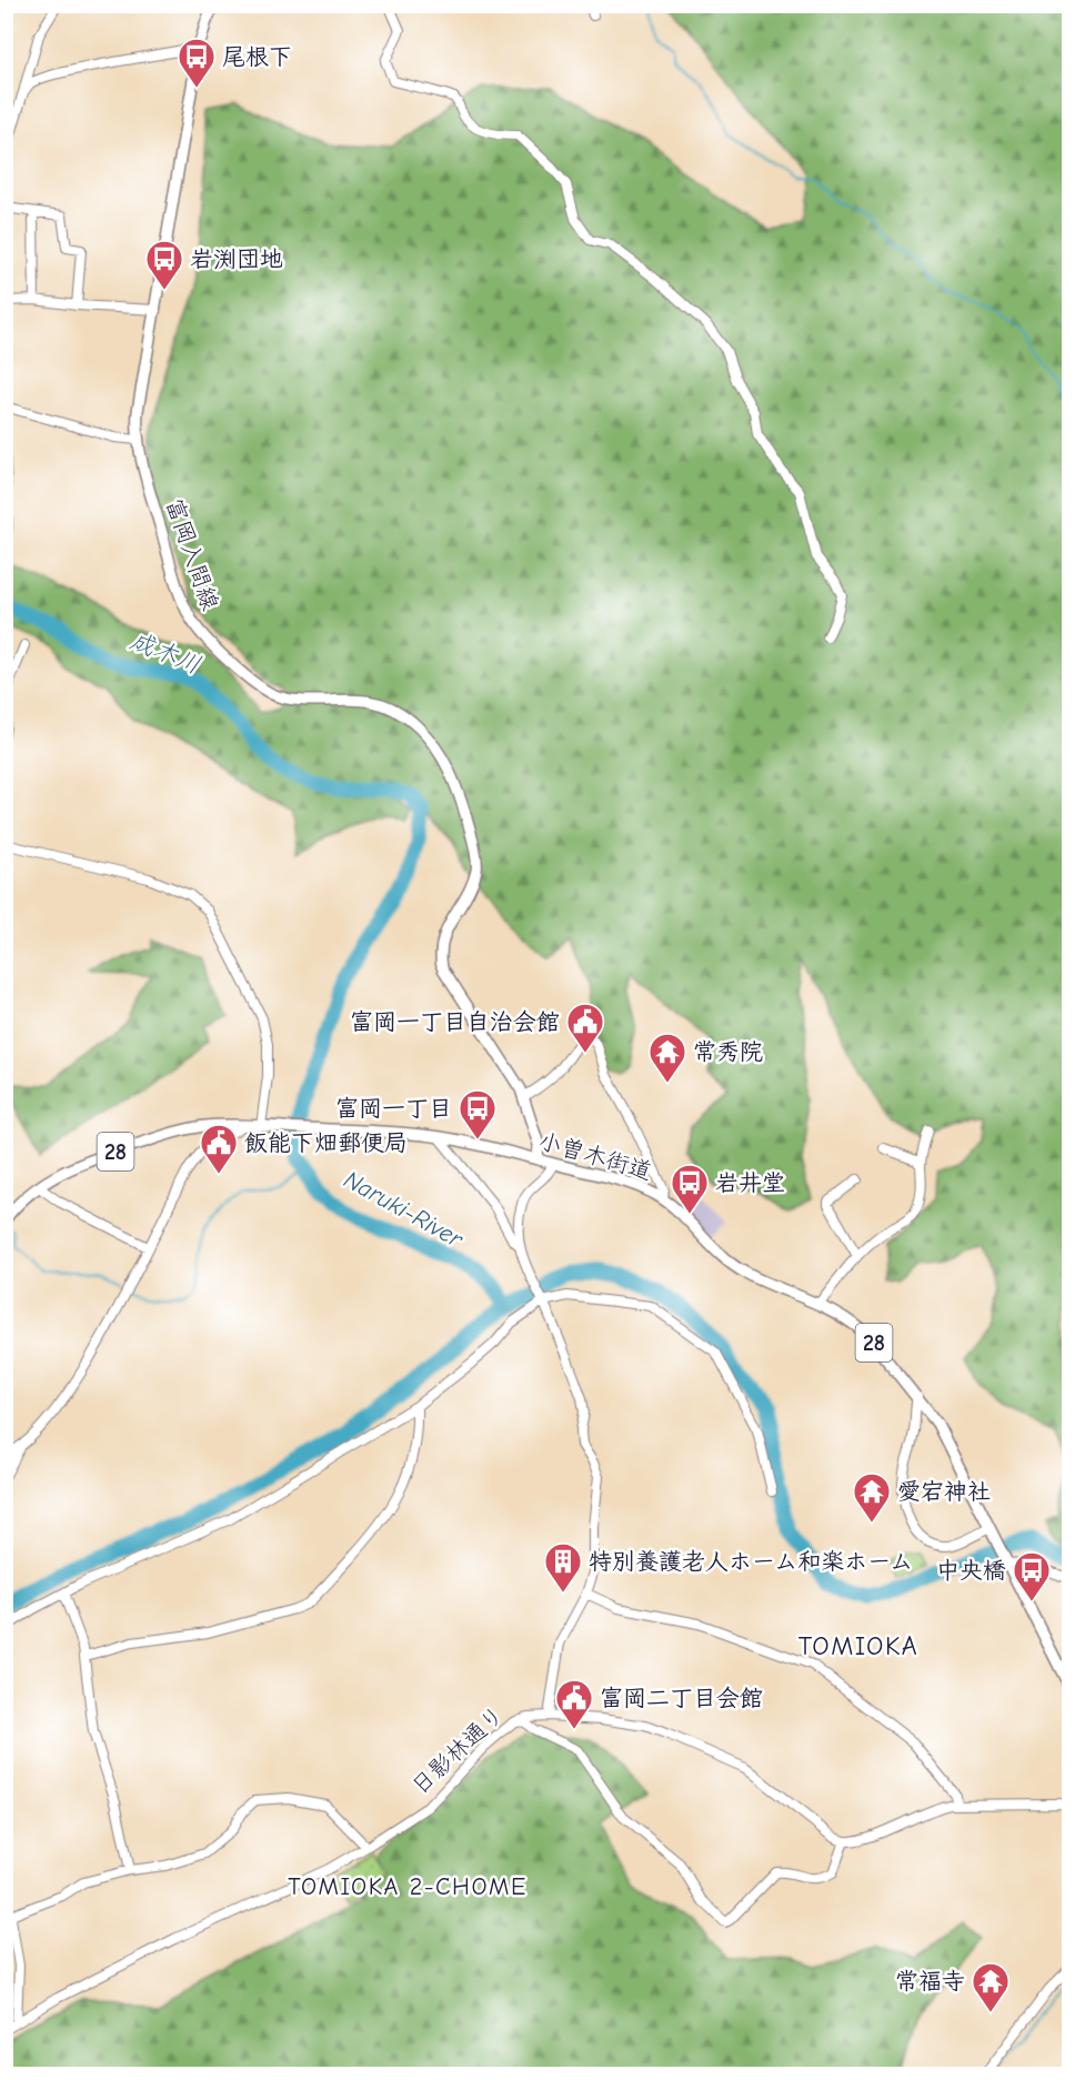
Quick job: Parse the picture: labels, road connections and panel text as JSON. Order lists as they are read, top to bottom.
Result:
{
  "streets": {
    "main road": ["富岡入間線", "28", "小曽木街道"],
    "street": ["日影林通り"]
  },
  "crossings": [
    ["富岡入間線", "小曽木街道"]
  ],
  "districts": ["TOMIOKA", "TOMIOKA 2-CHOME"],
  "water": ["成木川", "Naruki-River"],
  "places": {
    "bus stop": [
      "尾根下",
      "岩渕団地",
      "富岡一丁目",
      "岩井堂",
      "中央橋"
    ],
    "public building": ["富岡一丁目自治会館", "飯能下畑郵便局", "富岡二丁目会館"],
    "temple": ["常秀院", "愛宕神社", "常福寺"],
    "building": ["特別養護老人ホーム和楽ホーム"]
  }
}
